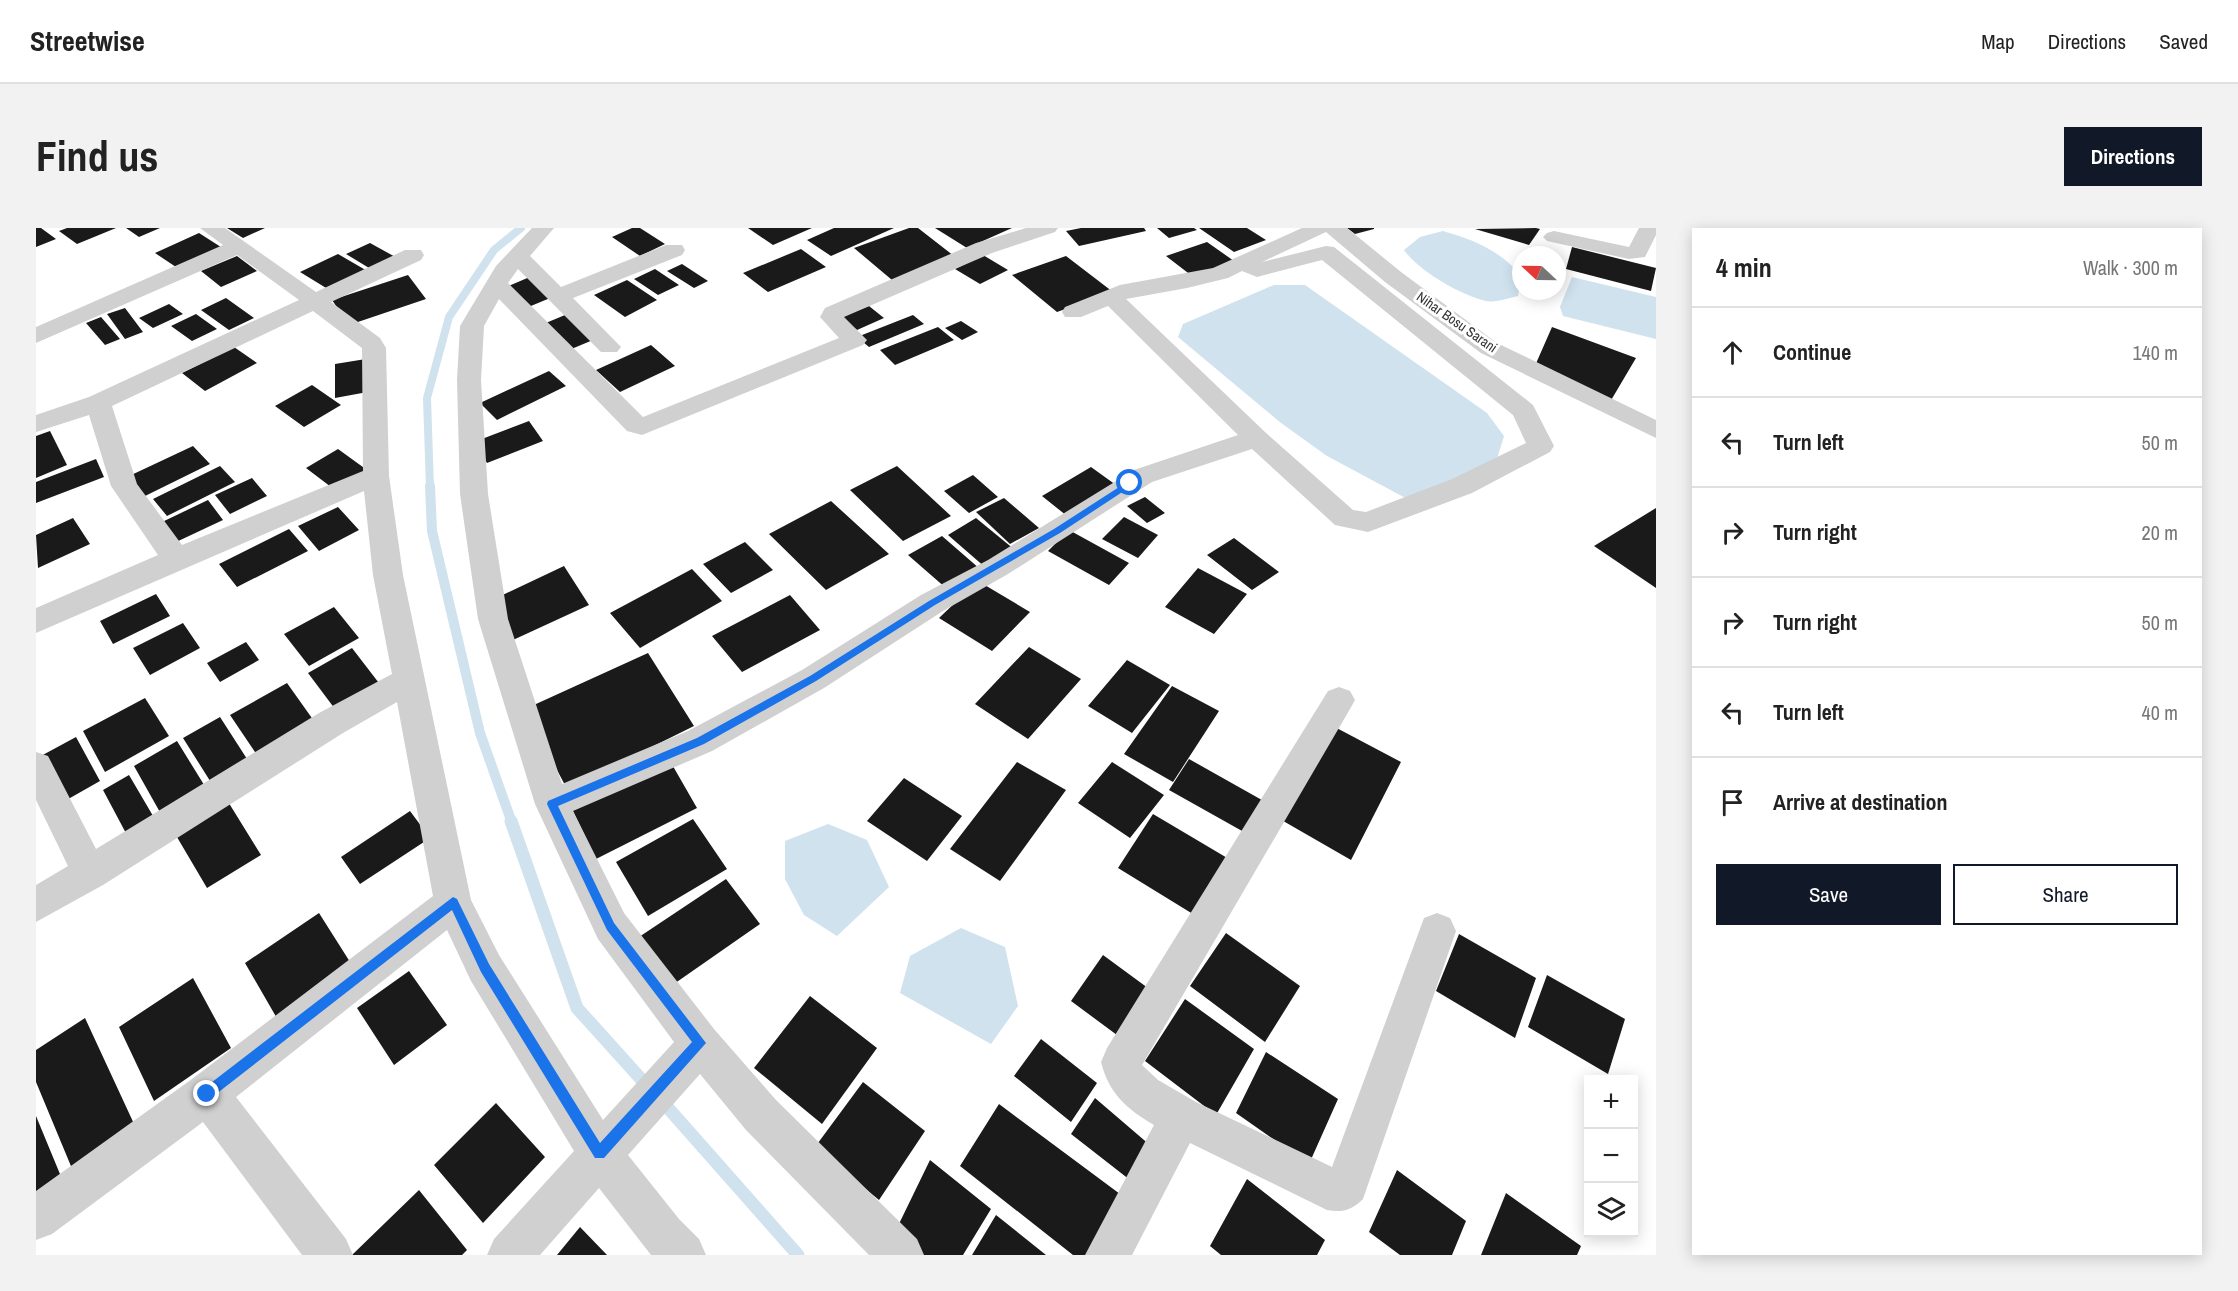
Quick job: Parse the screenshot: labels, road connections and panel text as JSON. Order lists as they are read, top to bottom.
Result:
{
  "streets": {
    "street": ["Nihar Bosu Sarani"]
  },
  "north": "left",
  "page": {
    "header": "Streetwise",
    "nav": ["Map", "Directions", "Saved"],
    "buttons": [
      "Directions",
      ["Save", "Share"]
    ],
    "title": "Find us",
    "heading": ["4 min", "Walk · 300 m"],
    "list": [
      ["Continue", "140 m"],
      ["Turn left", "50 m"],
      ["Turn right", "20 m"],
      ["Turn right", "50 m"],
      ["Turn left", "40 m"],
      "Arrive at destination"
    ],
    "map_buttons": ["+", "−"]
  }
}
